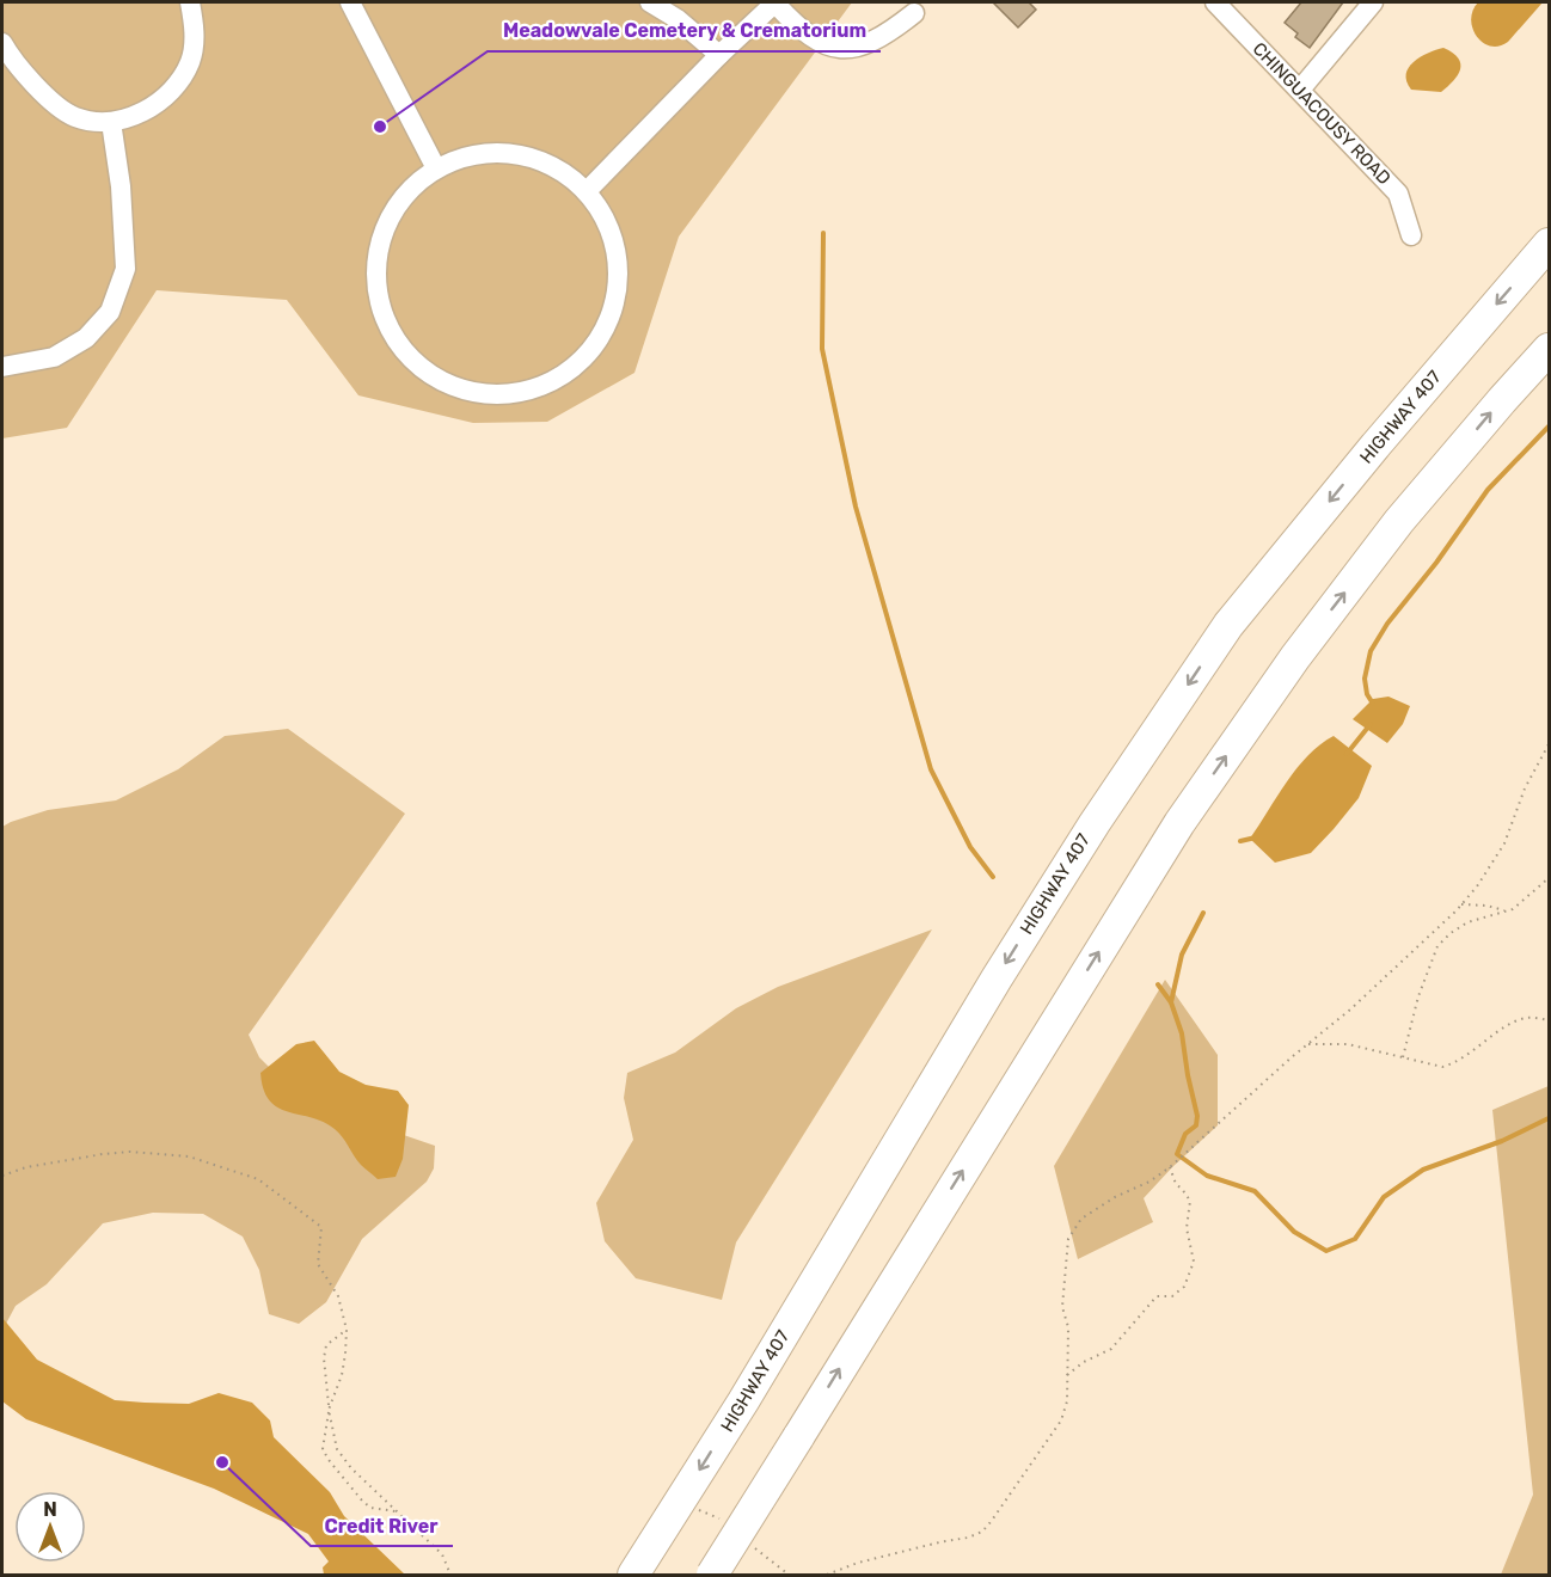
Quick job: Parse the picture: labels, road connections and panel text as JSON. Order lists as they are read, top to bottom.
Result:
{
  "streets": {
    "highway": ["HIGHWAY 407"],
    "street": ["CHINGUACOUSY ROAD"]
  },
  "places": ["Meadowvale Cemetery & Crematorium", "Credit River"],
  "north": "top"
}
